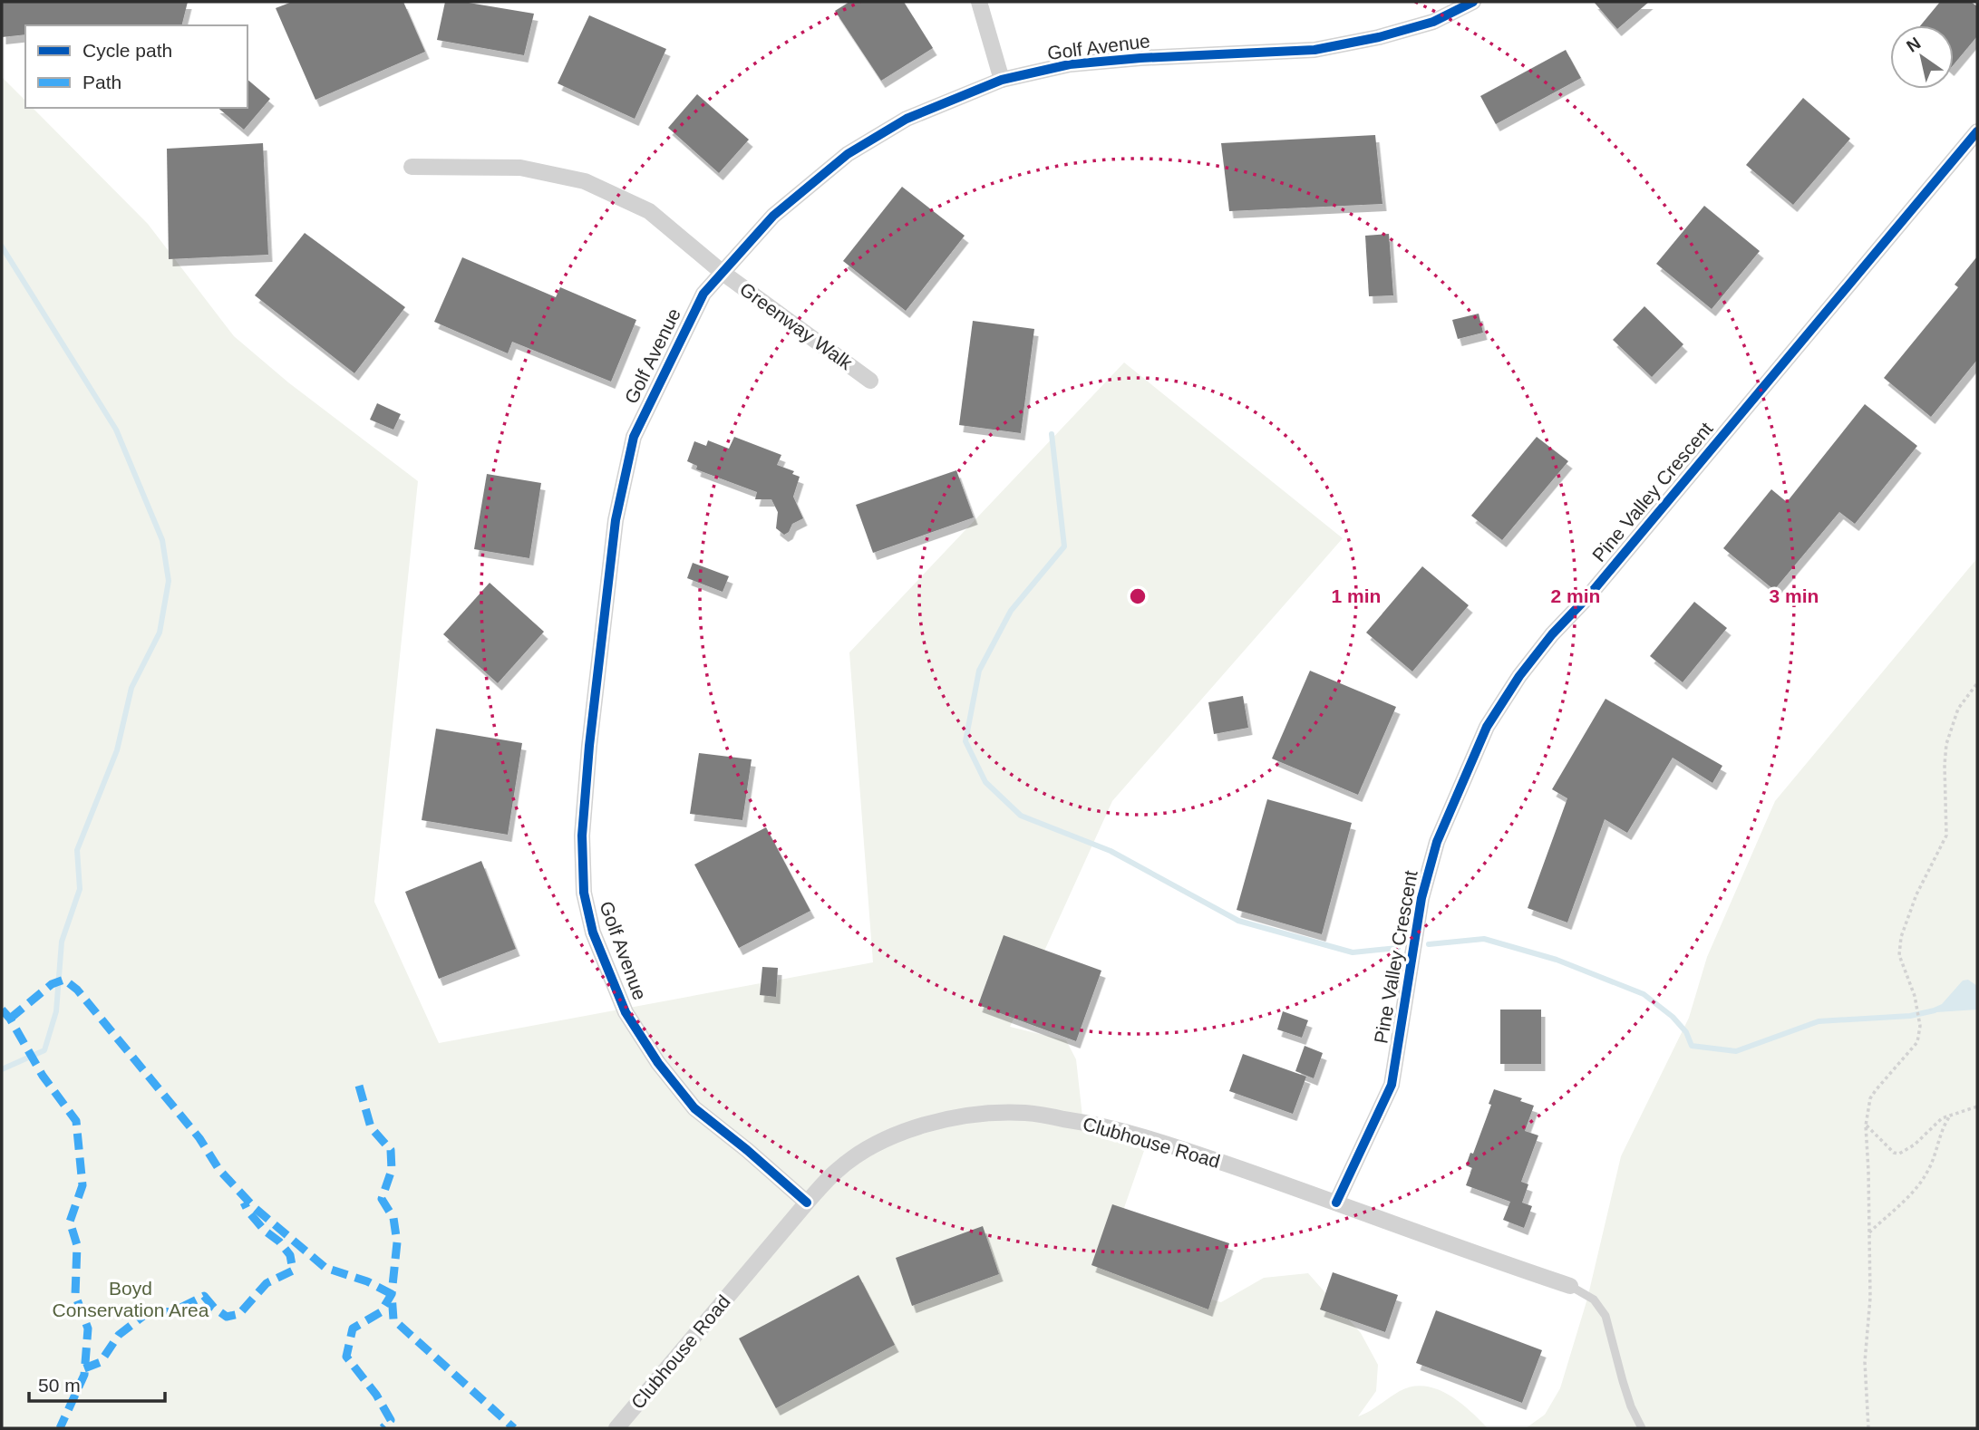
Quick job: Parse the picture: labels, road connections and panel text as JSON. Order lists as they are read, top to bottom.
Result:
{
  "streets": {
    "street": [
      "Golf Avenue",
      "Greenway Walk",
      "Pine Valley Crescent",
      "Clubhouse Road"
    ]
  },
  "crossings": [
    ["Golf Avenue", "Greenway Walk"],
    ["Golf Avenue", "Clubhouse Road"],
    ["Pine Valley Crescent", "Clubhouse Road"]
  ],
  "parks": ["Boyd Conservation Area"],
  "legend": ["Cycle path", "Path"],
  "scale_bar": "50 m",
  "north": "top left",
  "rings": ["1 min", "2 min", "3 min"]
}
